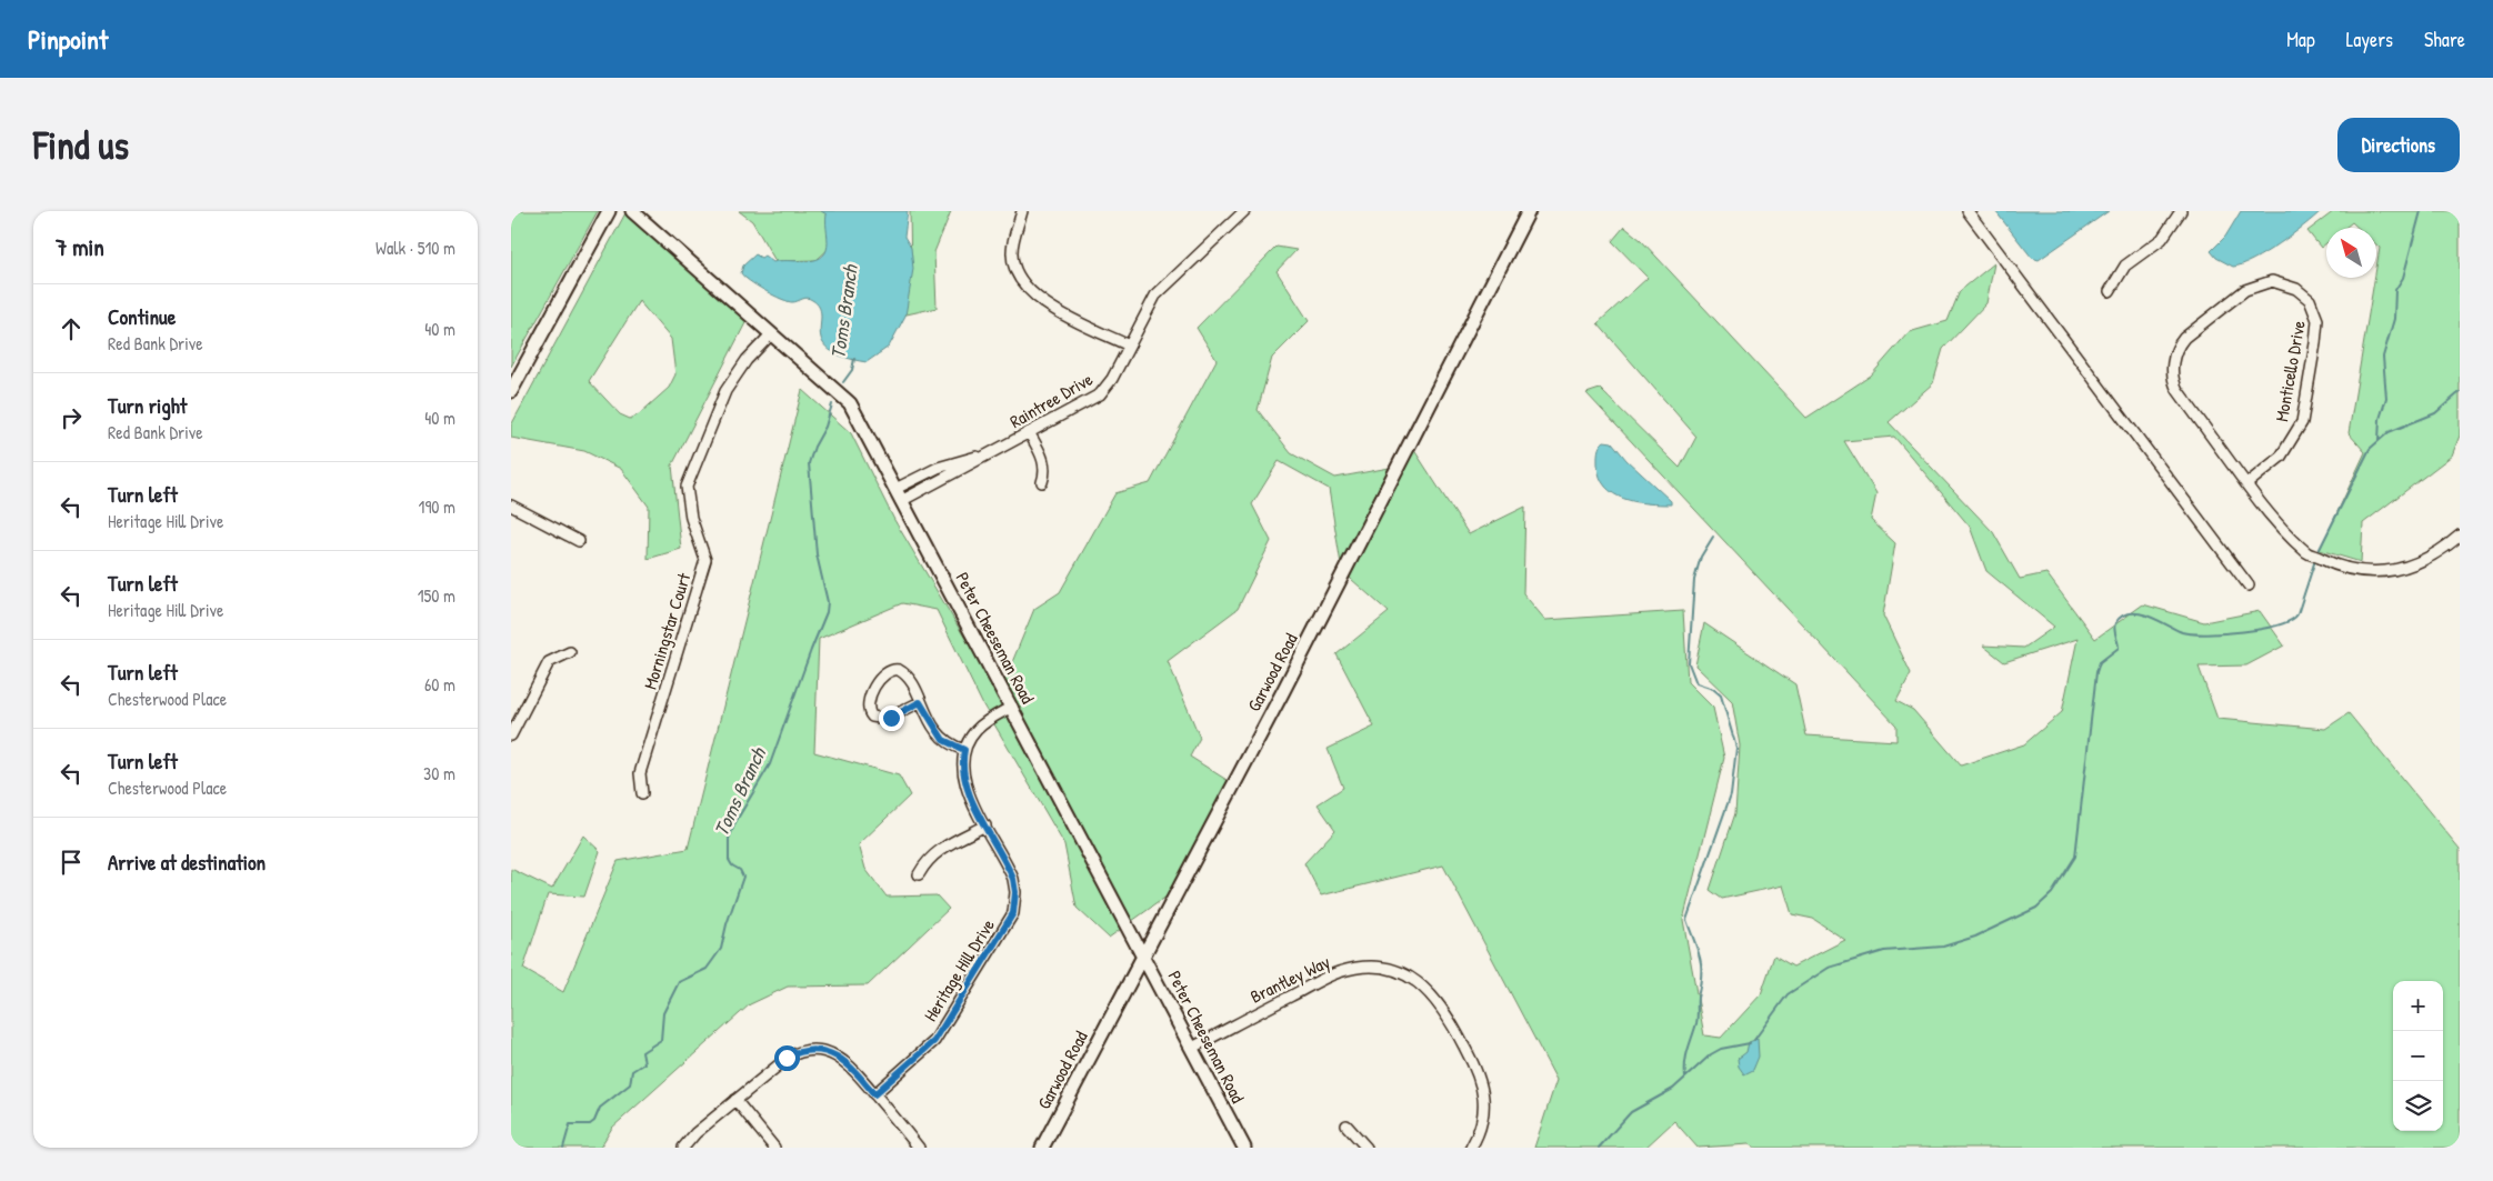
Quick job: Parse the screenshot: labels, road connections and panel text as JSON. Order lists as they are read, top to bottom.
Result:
{
  "streets": {
    "street": [
      "Monticello Drive",
      "Raintree Drive",
      "Morningstar Court",
      "Peter Cheeseman Road",
      "Garwood Road",
      "Heritage Hill Drive",
      "Brantley Way"
    ]
  },
  "crossings": [
    ["Raintree Drive", "Peter Cheeseman Road"],
    ["Morningstar Court", "Peter Cheeseman Road"],
    ["Peter Cheeseman Road", "Garwood Road"],
    ["Peter Cheeseman Road", "Brantley Way"]
  ],
  "water": ["Toms Branch"],
  "north": "top left",
  "page": {
    "header": "Pinpoint",
    "nav": ["Map", "Layers", "Share"],
    "buttons": "Directions",
    "title": "Find us",
    "heading": ["7 min", "Walk · 510 m"],
    "list": [
      ["Continue", "Red Bank Drive", "40 m"],
      ["Turn right", "Red Bank Drive", "40 m"],
      ["Turn left", "Heritage Hill Drive", "190 m"],
      ["Turn left", "Heritage Hill Drive", "150 m"],
      ["Turn left", "Chesterwood Place", "60 m"],
      ["Turn left", "Chesterwood Place", "30 m"],
      "Arrive at destination"
    ],
    "map_buttons": ["+", "−"]
  }
}
